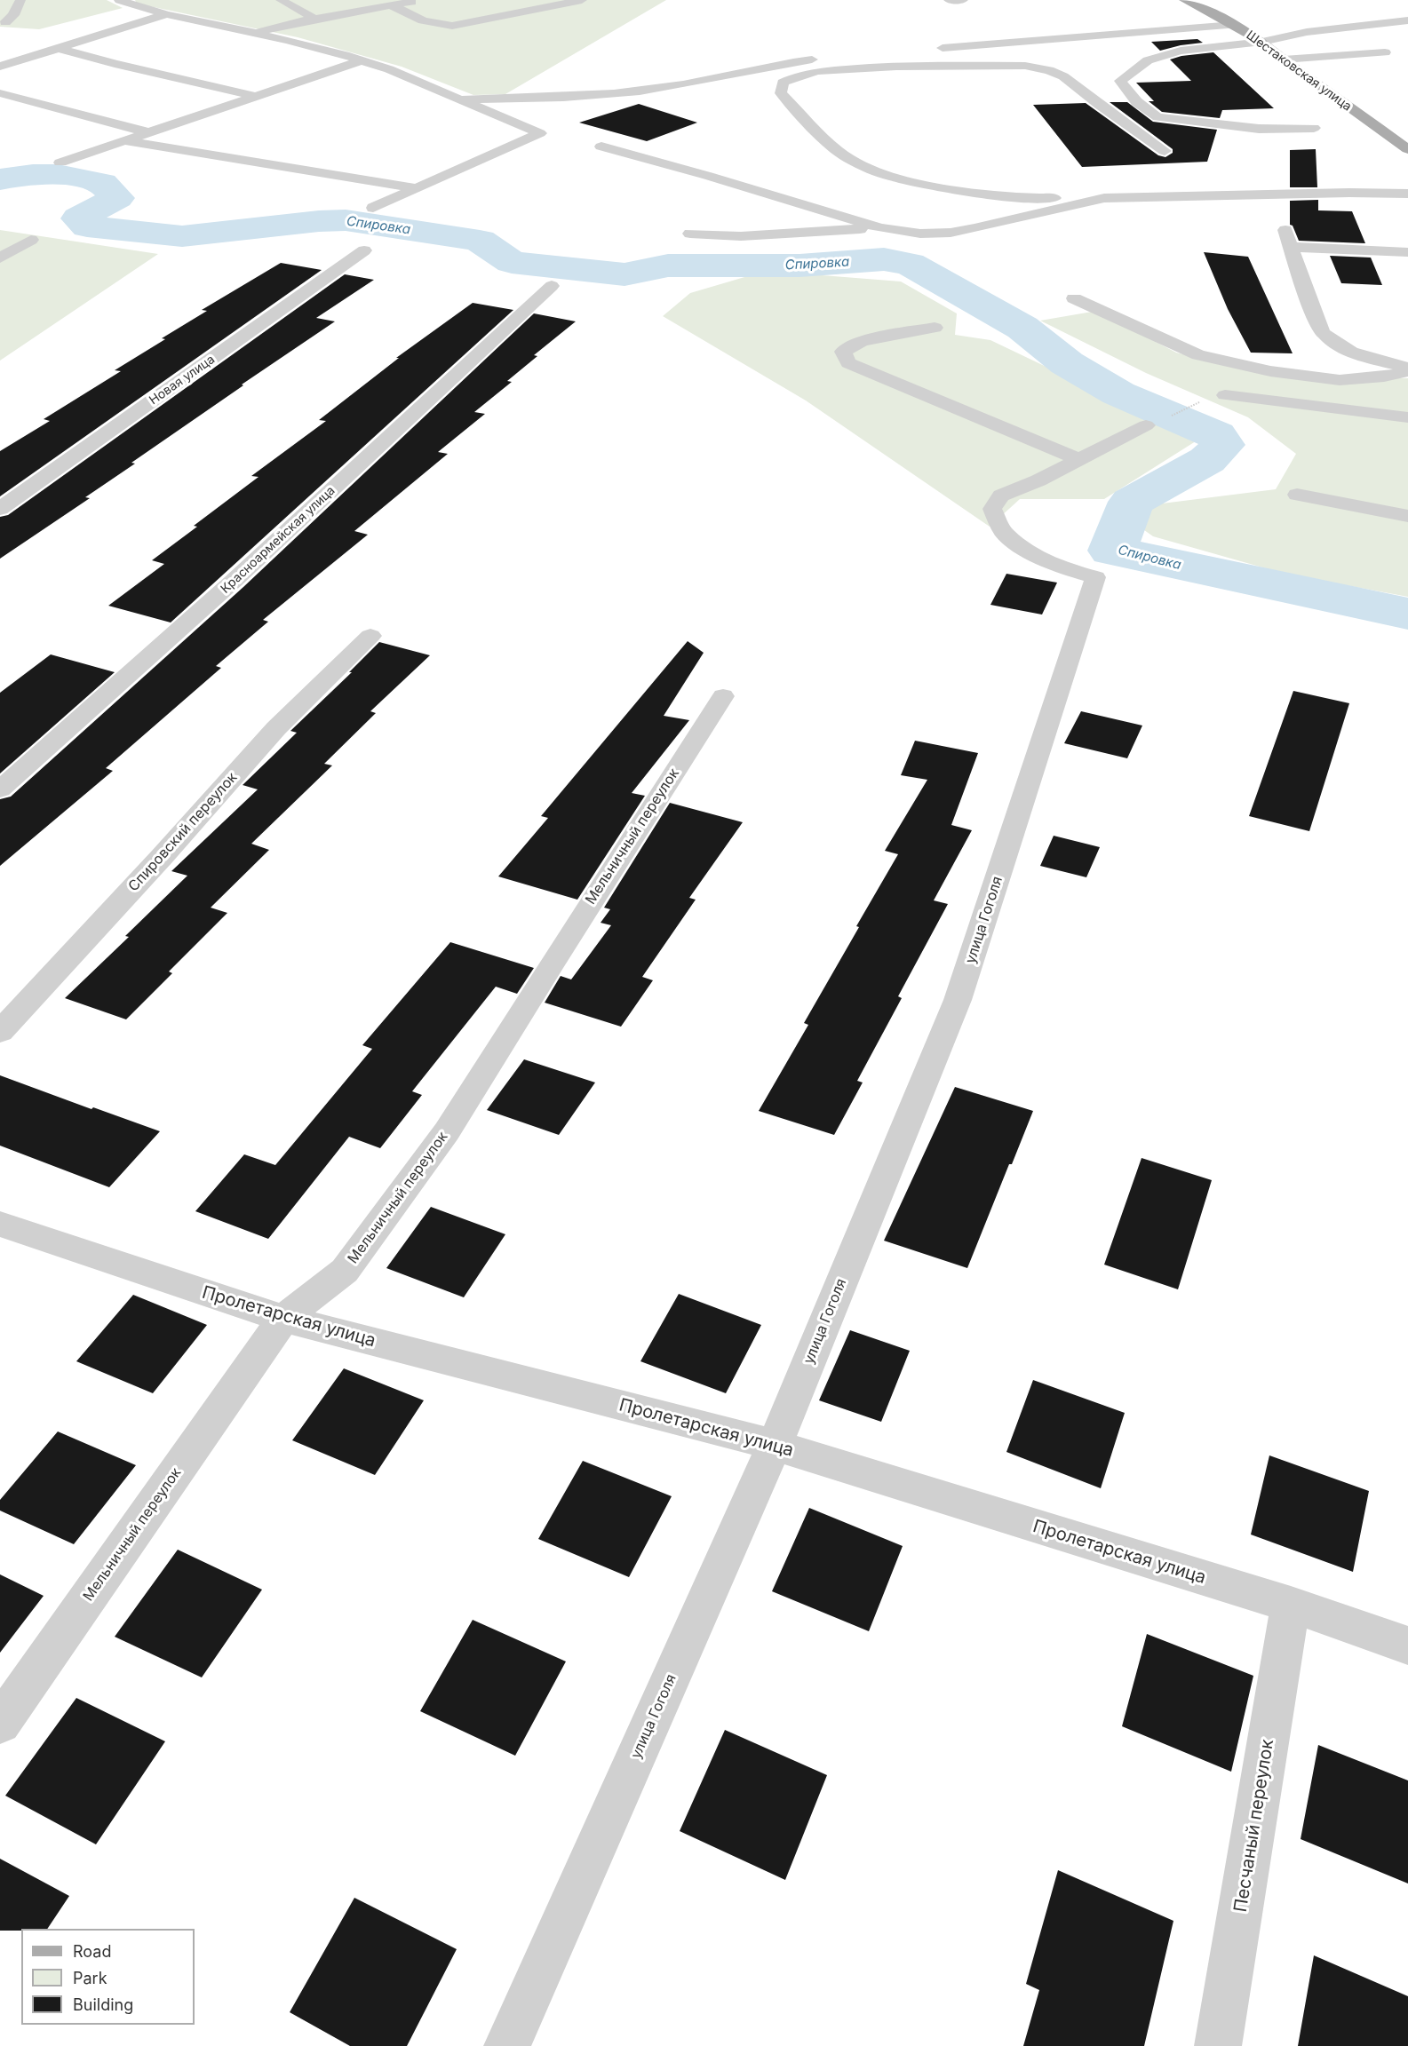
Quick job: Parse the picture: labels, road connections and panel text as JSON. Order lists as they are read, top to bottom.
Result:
{
  "streets": {
    "main road": ["Шестаковская улица"],
    "street": [
      "Новая улица",
      "Красноармейская улица",
      "Спировский переулок",
      "Мельничный переулок",
      "улица Гоголя",
      "Пролетарская улица",
      "Песчаный переулок"
    ]
  },
  "crossings": [
    ["Мельничный переулок", "Пролетарская улица"],
    ["улица Гоголя", "Пролетарская улица"],
    ["Пролетарская улица", "Песчаный переулок"]
  ],
  "water": ["Спировка"],
  "legend": ["Road", "Park", "Building"]
}
